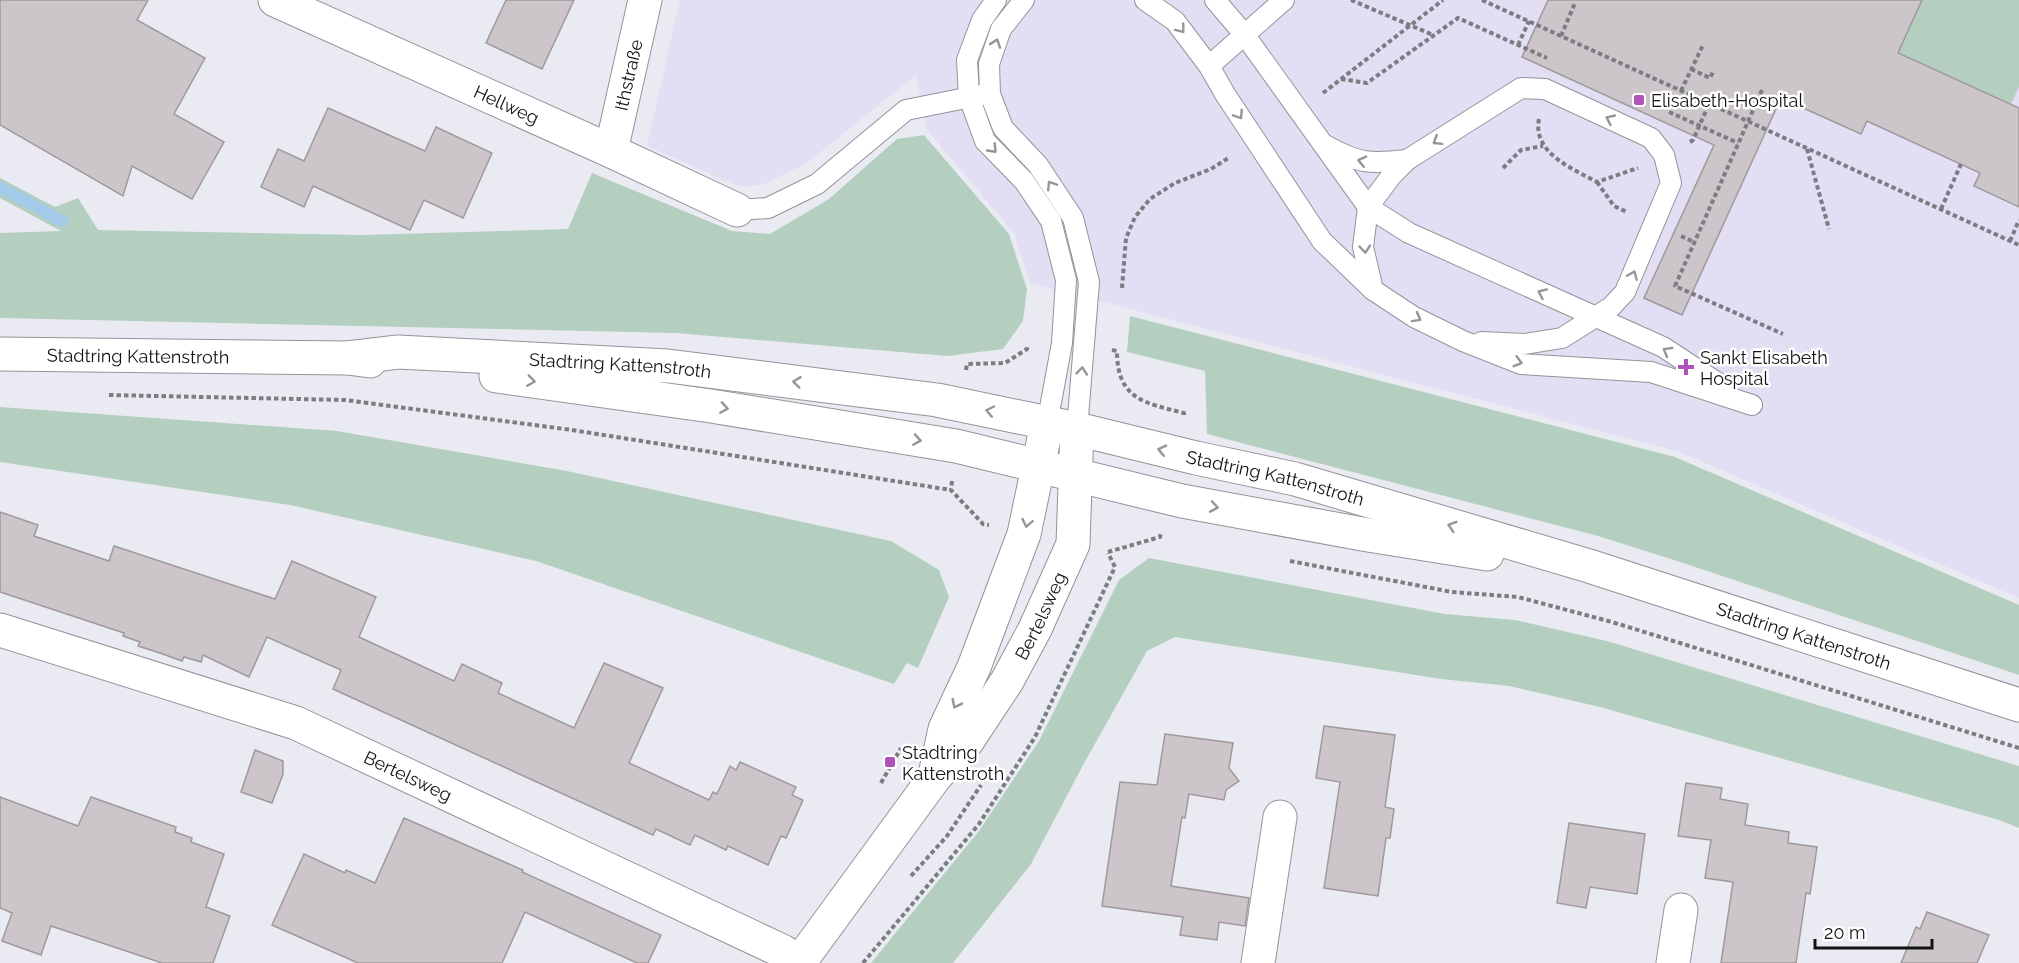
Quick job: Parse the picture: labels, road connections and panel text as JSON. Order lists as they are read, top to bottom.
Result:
{
  "streets": {
    "main road": [
      "Ithstraße",
      "Hellweg",
      "Stadtring Kattenstroth",
      "Bertelsweg"
    ]
  },
  "crossings": [
    ["Ithstraße", "Hellweg"],
    ["Stadtring Kattenstroth", "Bertelsweg"]
  ],
  "places": {
    "transit": ["Elisabeth-Hospital", "Stadtring Kattenstroth"],
    "health": ["Sankt Elisabeth Hospital"]
  },
  "scale_bar": "20 m"
}
